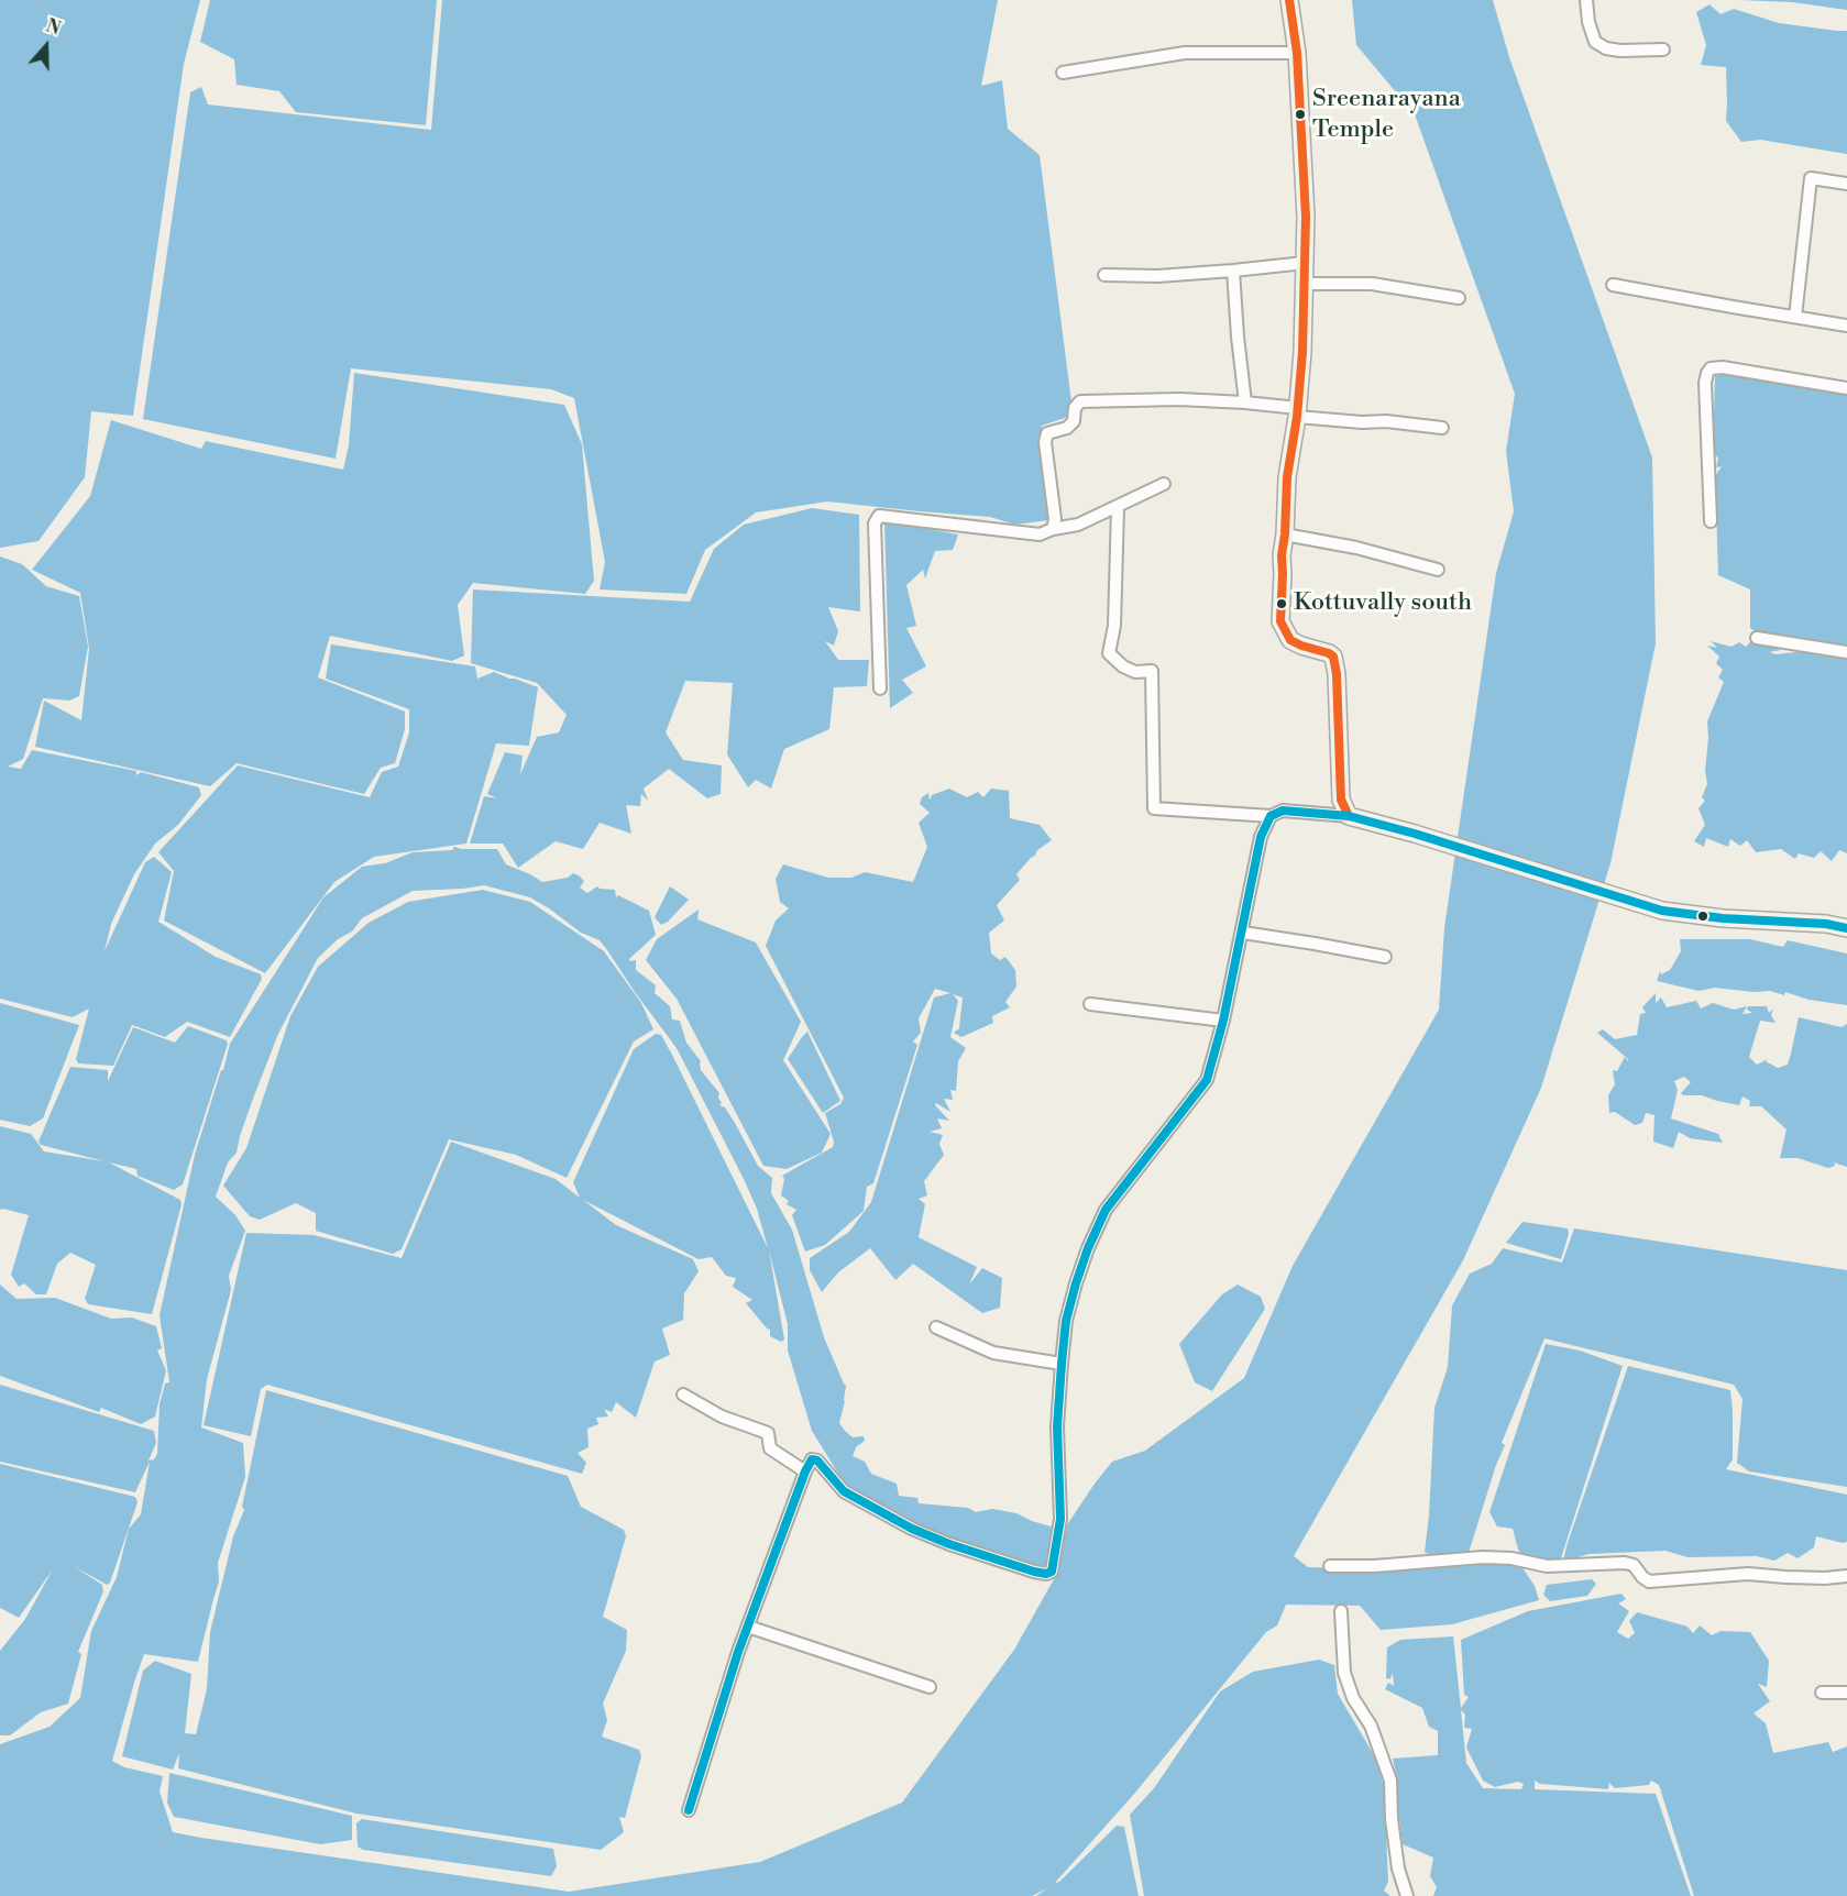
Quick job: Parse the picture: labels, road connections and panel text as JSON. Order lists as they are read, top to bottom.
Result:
{
  "places": ["Sreenarayana Temple", "Kottuvally south"],
  "north": "top"
}
